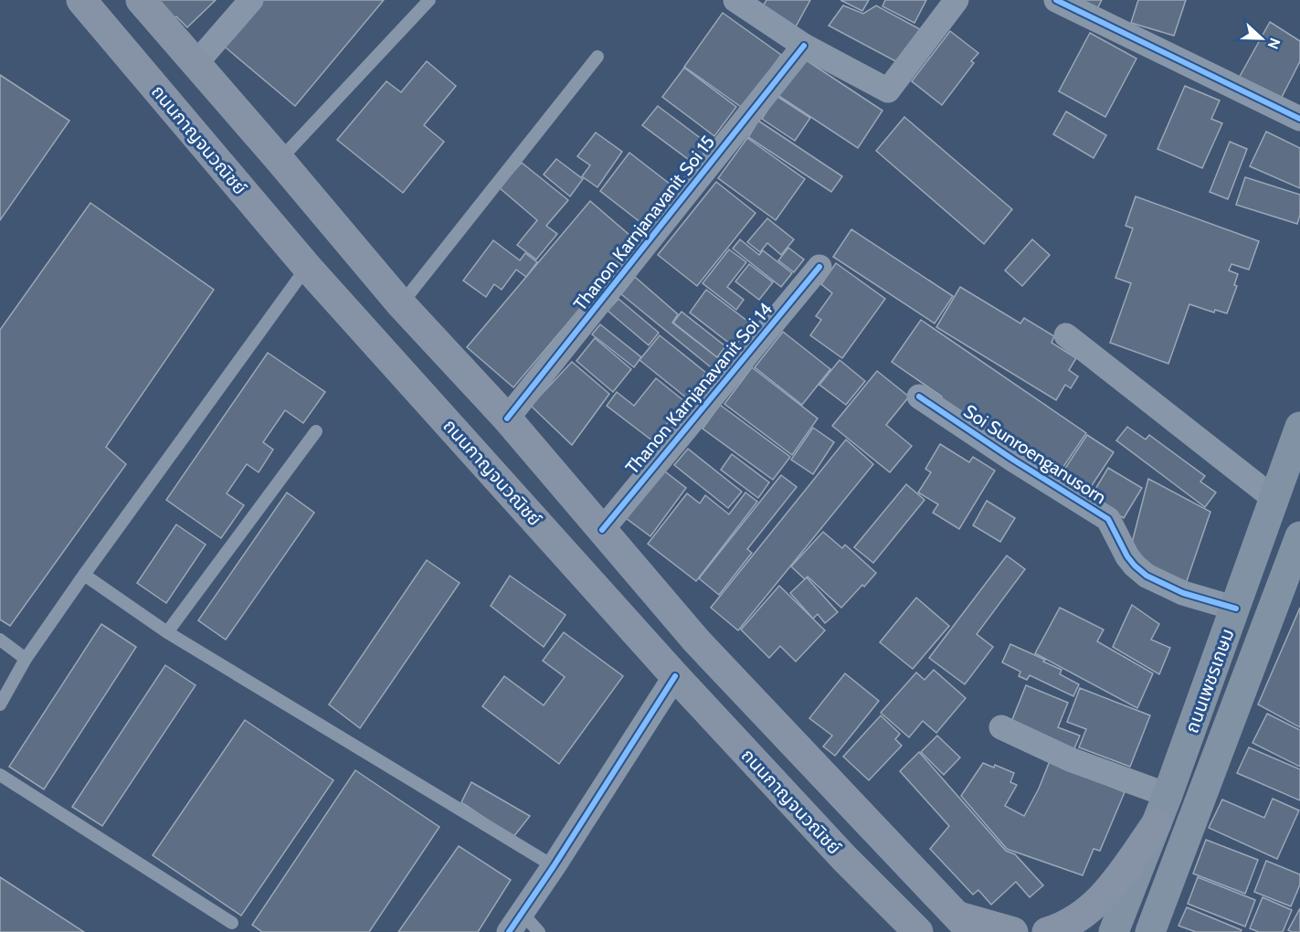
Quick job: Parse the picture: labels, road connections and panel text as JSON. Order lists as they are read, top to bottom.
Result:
{
  "streets": {
    "main road": ["ถนนกาญจนวณิชย์", "ถนนเพชรเกษม"],
    "street": ["Thanon Karnjanavanit Soi 15", "Thanon Karnjanavanit Soi 14", "Soi Sunroenganusorn"]
  },
  "crossings": [
    ["Soi Sunroenganusorn", "ถนนเพชรเกษม"]
  ],
  "north": "right"
}
